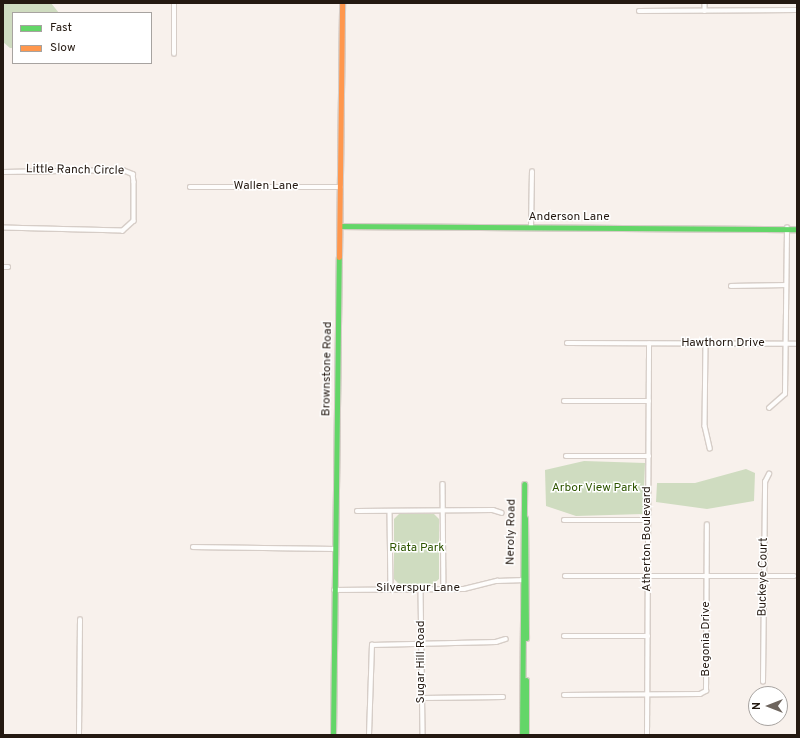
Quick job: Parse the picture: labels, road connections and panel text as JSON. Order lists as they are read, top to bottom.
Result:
{
  "streets": {
    "street": [
      "Little Ranch Circle",
      "Wallen Lane",
      "Anderson Lane",
      "Hawthorn Drive",
      "Brownstone Road",
      "Neroly Road",
      "Atherton Boulevard",
      "Buckeye Court",
      "Silverspur Lane",
      "Begonia Drive",
      "Sugar Hill Road"
    ]
  },
  "crossings": [
    ["Wallen Lane", "Brownstone Road"],
    ["Anderson Lane", "Brownstone Road"],
    ["Hawthorn Drive", "Atherton Boulevard"],
    ["Brownstone Road", "Silverspur Lane"],
    ["Neroly Road", "Silverspur Lane"],
    ["Atherton Boulevard", "Begonia Drive"],
    ["Silverspur Lane", "Sugar Hill Road"]
  ],
  "parks": ["Arbor View Park", "Riata Park"],
  "legend": ["Fast", "Slow"],
  "north": "left"
}
